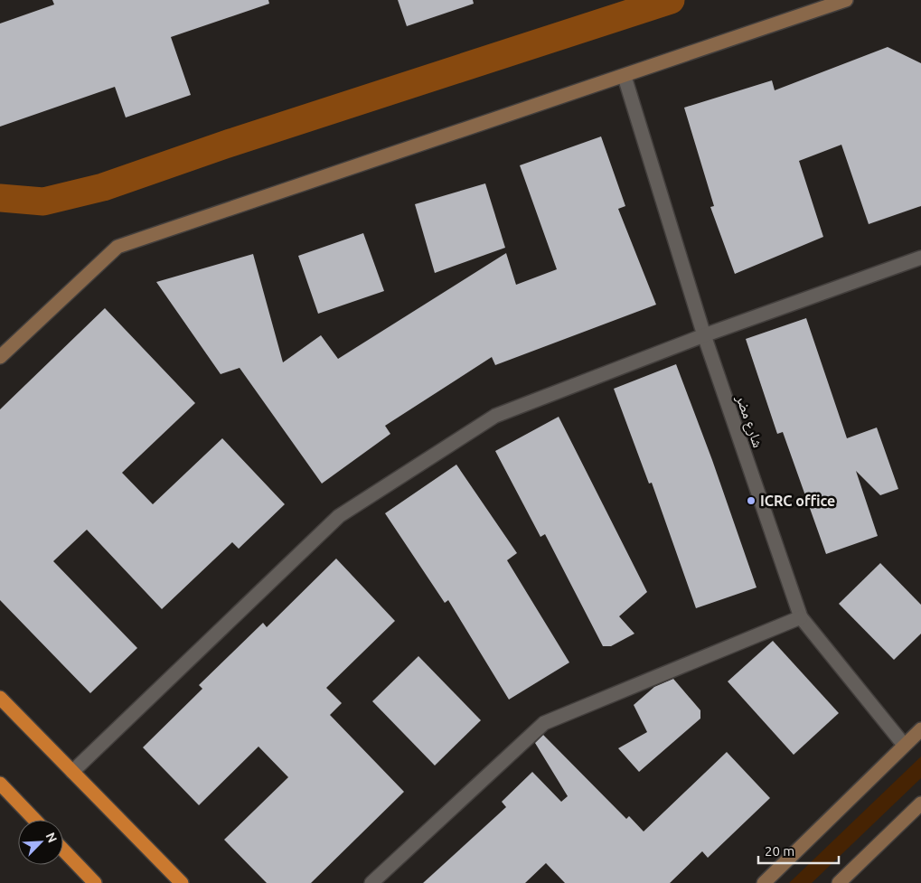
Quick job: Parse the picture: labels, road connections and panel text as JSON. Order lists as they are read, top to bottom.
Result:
{
  "streets": {
    "street": ["شارع مضر"]
  },
  "places": ["ICRC office"],
  "scale_bar": "20 m",
  "north": "top right"
}
